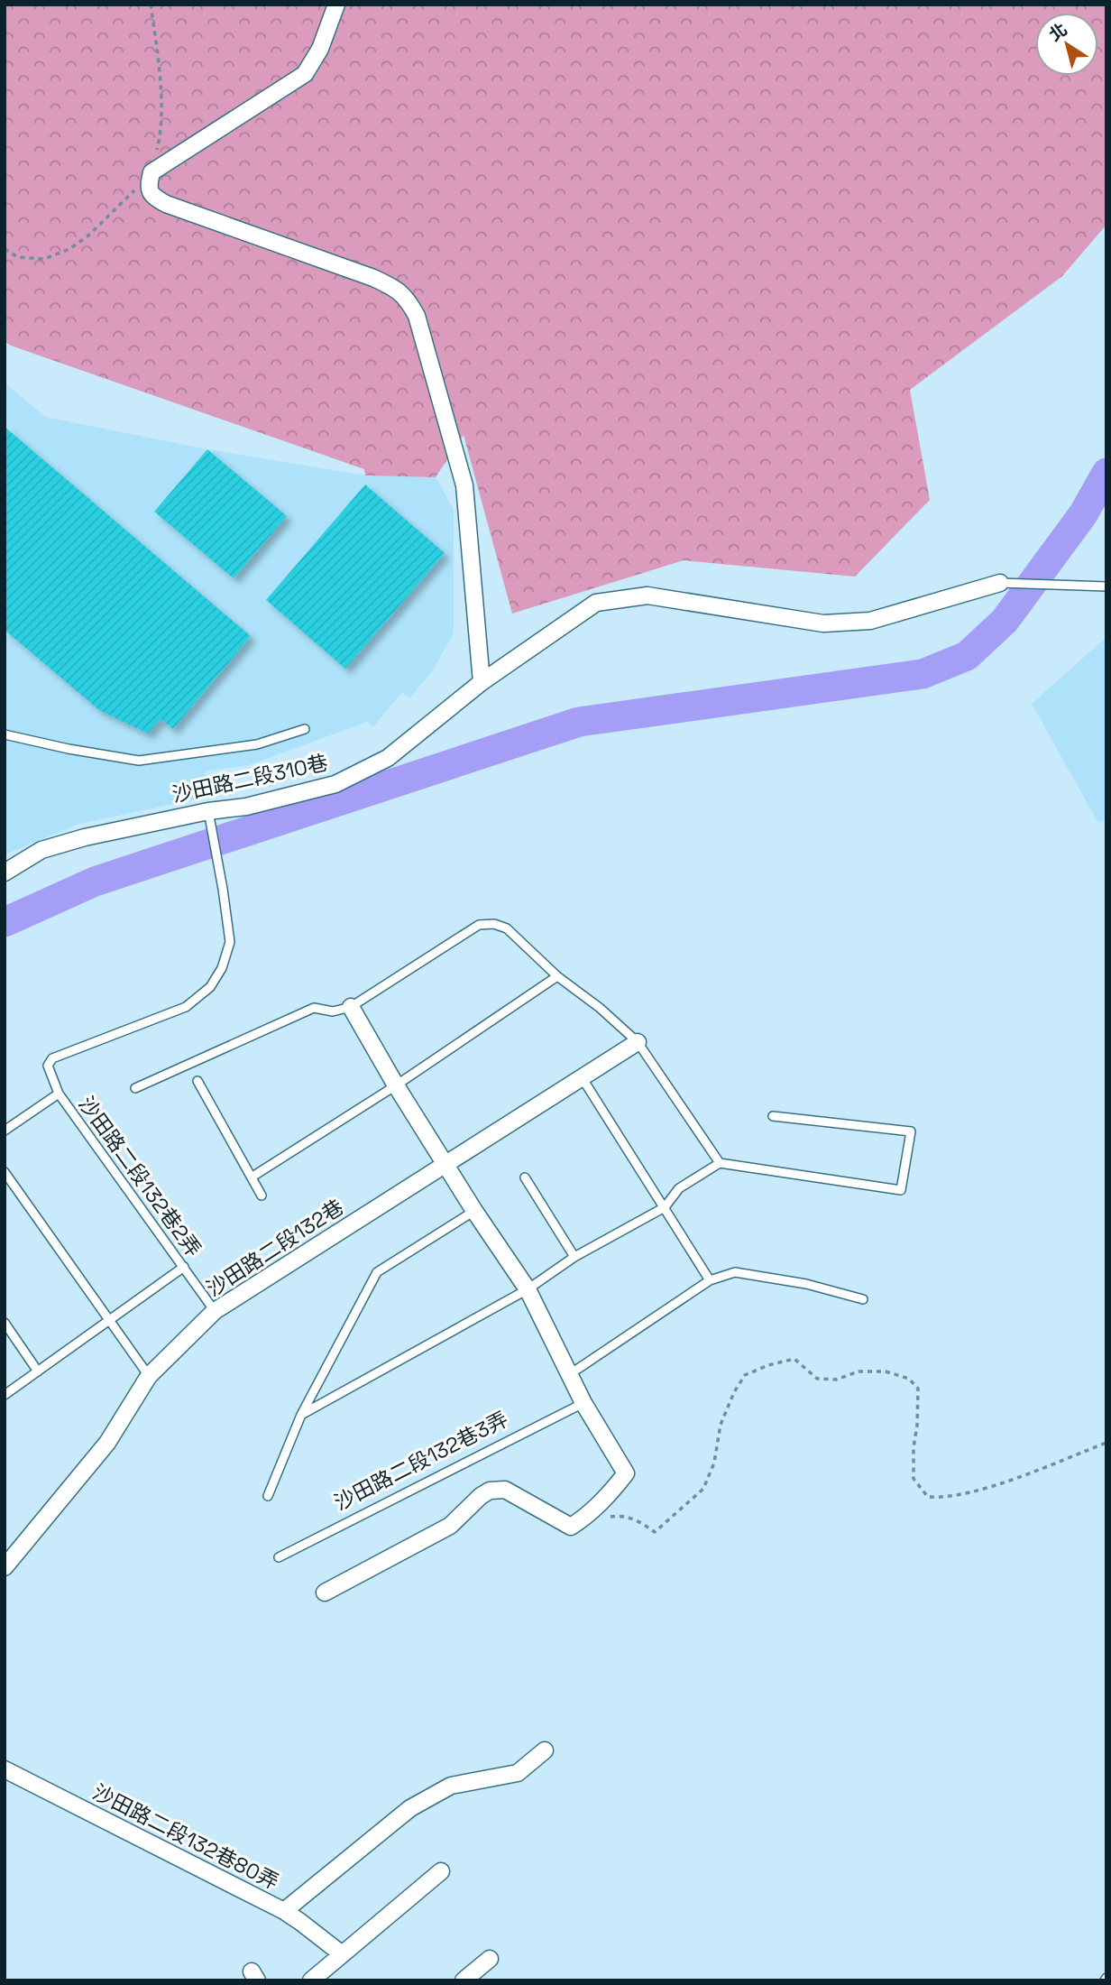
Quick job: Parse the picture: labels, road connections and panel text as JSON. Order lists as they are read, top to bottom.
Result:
{
  "streets": {
    "street": ["沙田路二段310巷", "沙田路二段132巷", "沙田路二段132巷80弄"],
    "lane": ["沙田路二段132巷2弄", "沙田路二段132巷3弄"]
  },
  "crossings": [
    ["沙田路二段310巷", "沙田路二段132巷2弄"],
    ["沙田路二段132巷2弄", "沙田路二段132巷"]
  ],
  "north": "top left"
}
